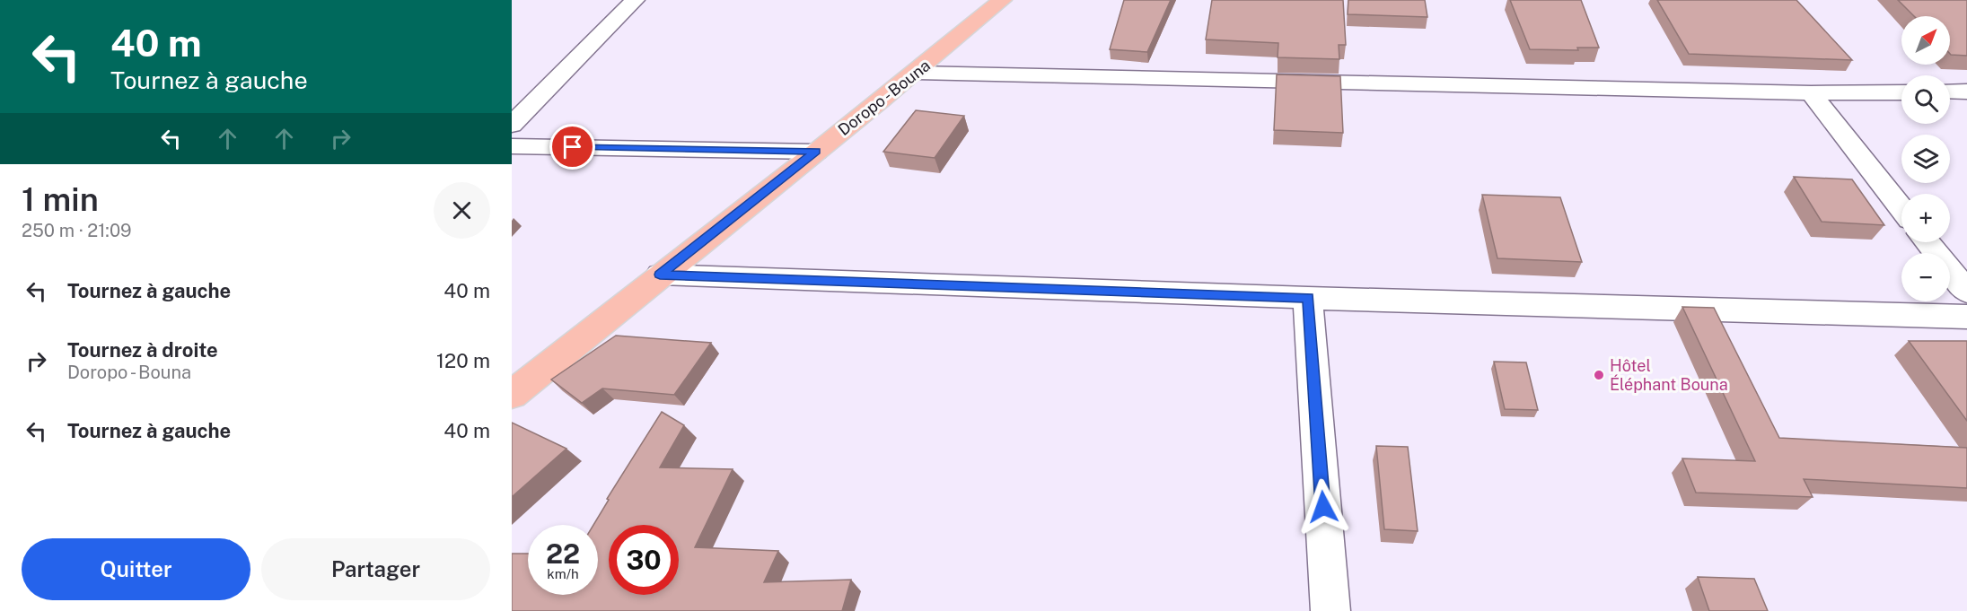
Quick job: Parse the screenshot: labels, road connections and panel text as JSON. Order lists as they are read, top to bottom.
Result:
{
  "streets": {
    "main road": ["Doropo - Bouna"]
  },
  "places": ["Hôtel Éléphant Bouna"],
  "north": "top right",
  "page": {
    "turn": ["40 m", "Tournez à gauche"],
    "map_buttons": ["+", "−"],
    "heading": ["1 min", "250 m · 21:09"],
    "list": [
      {
        "name": "Tournez à gauche",
        "value": "40 m"
      },
      {
        "name": "Tournez à droite",
        "note": "Doropo - Bouna",
        "value": "120 m"
      },
      {
        "name": "Tournez à gauche",
        "value": "40 m"
      }
    ],
    "speed": "22 km/h",
    "limit": "30",
    "buttons": ["Quitter", "Partager"]
  }
}
